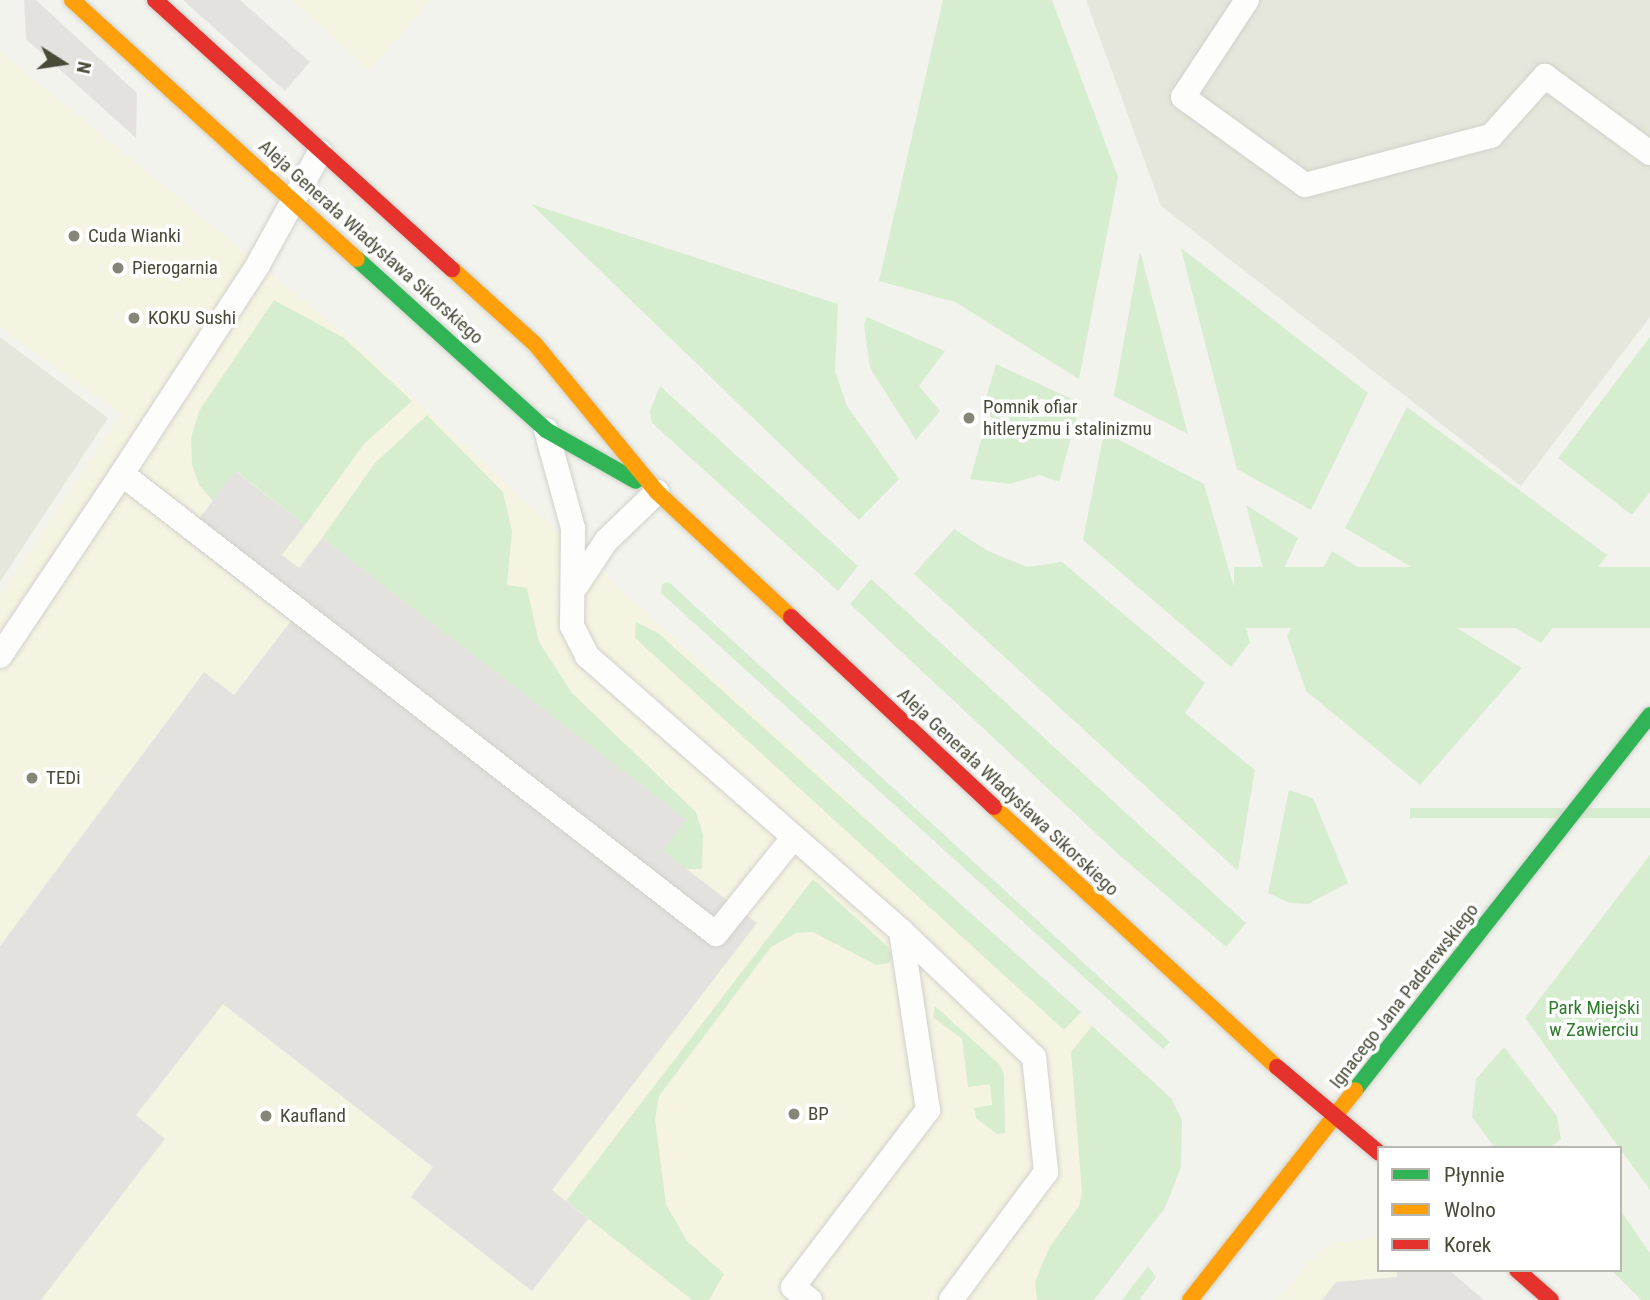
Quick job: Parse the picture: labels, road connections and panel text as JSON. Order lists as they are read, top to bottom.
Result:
{
  "streets": {
    "street": ["Aleja Generała Władysława Sikorskiego", "Ignacego Jana Paderewskiego"]
  },
  "crossings": [
    ["Aleja Generała Władysława Sikorskiego", "Ignacego Jana Paderewskiego"]
  ],
  "parks": ["Park Miejski w Zawierciu"],
  "places": [
    "Cuda Wianki",
    "Pierogarnia",
    "KOKU Sushi",
    "Pomnik ofiar hitleryzmu i stalinizmu",
    "TEDi",
    "BP",
    "Kaufland"
  ],
  "legend": ["Płynnie", "Wolno", "Korek"],
  "north": "right"
}
